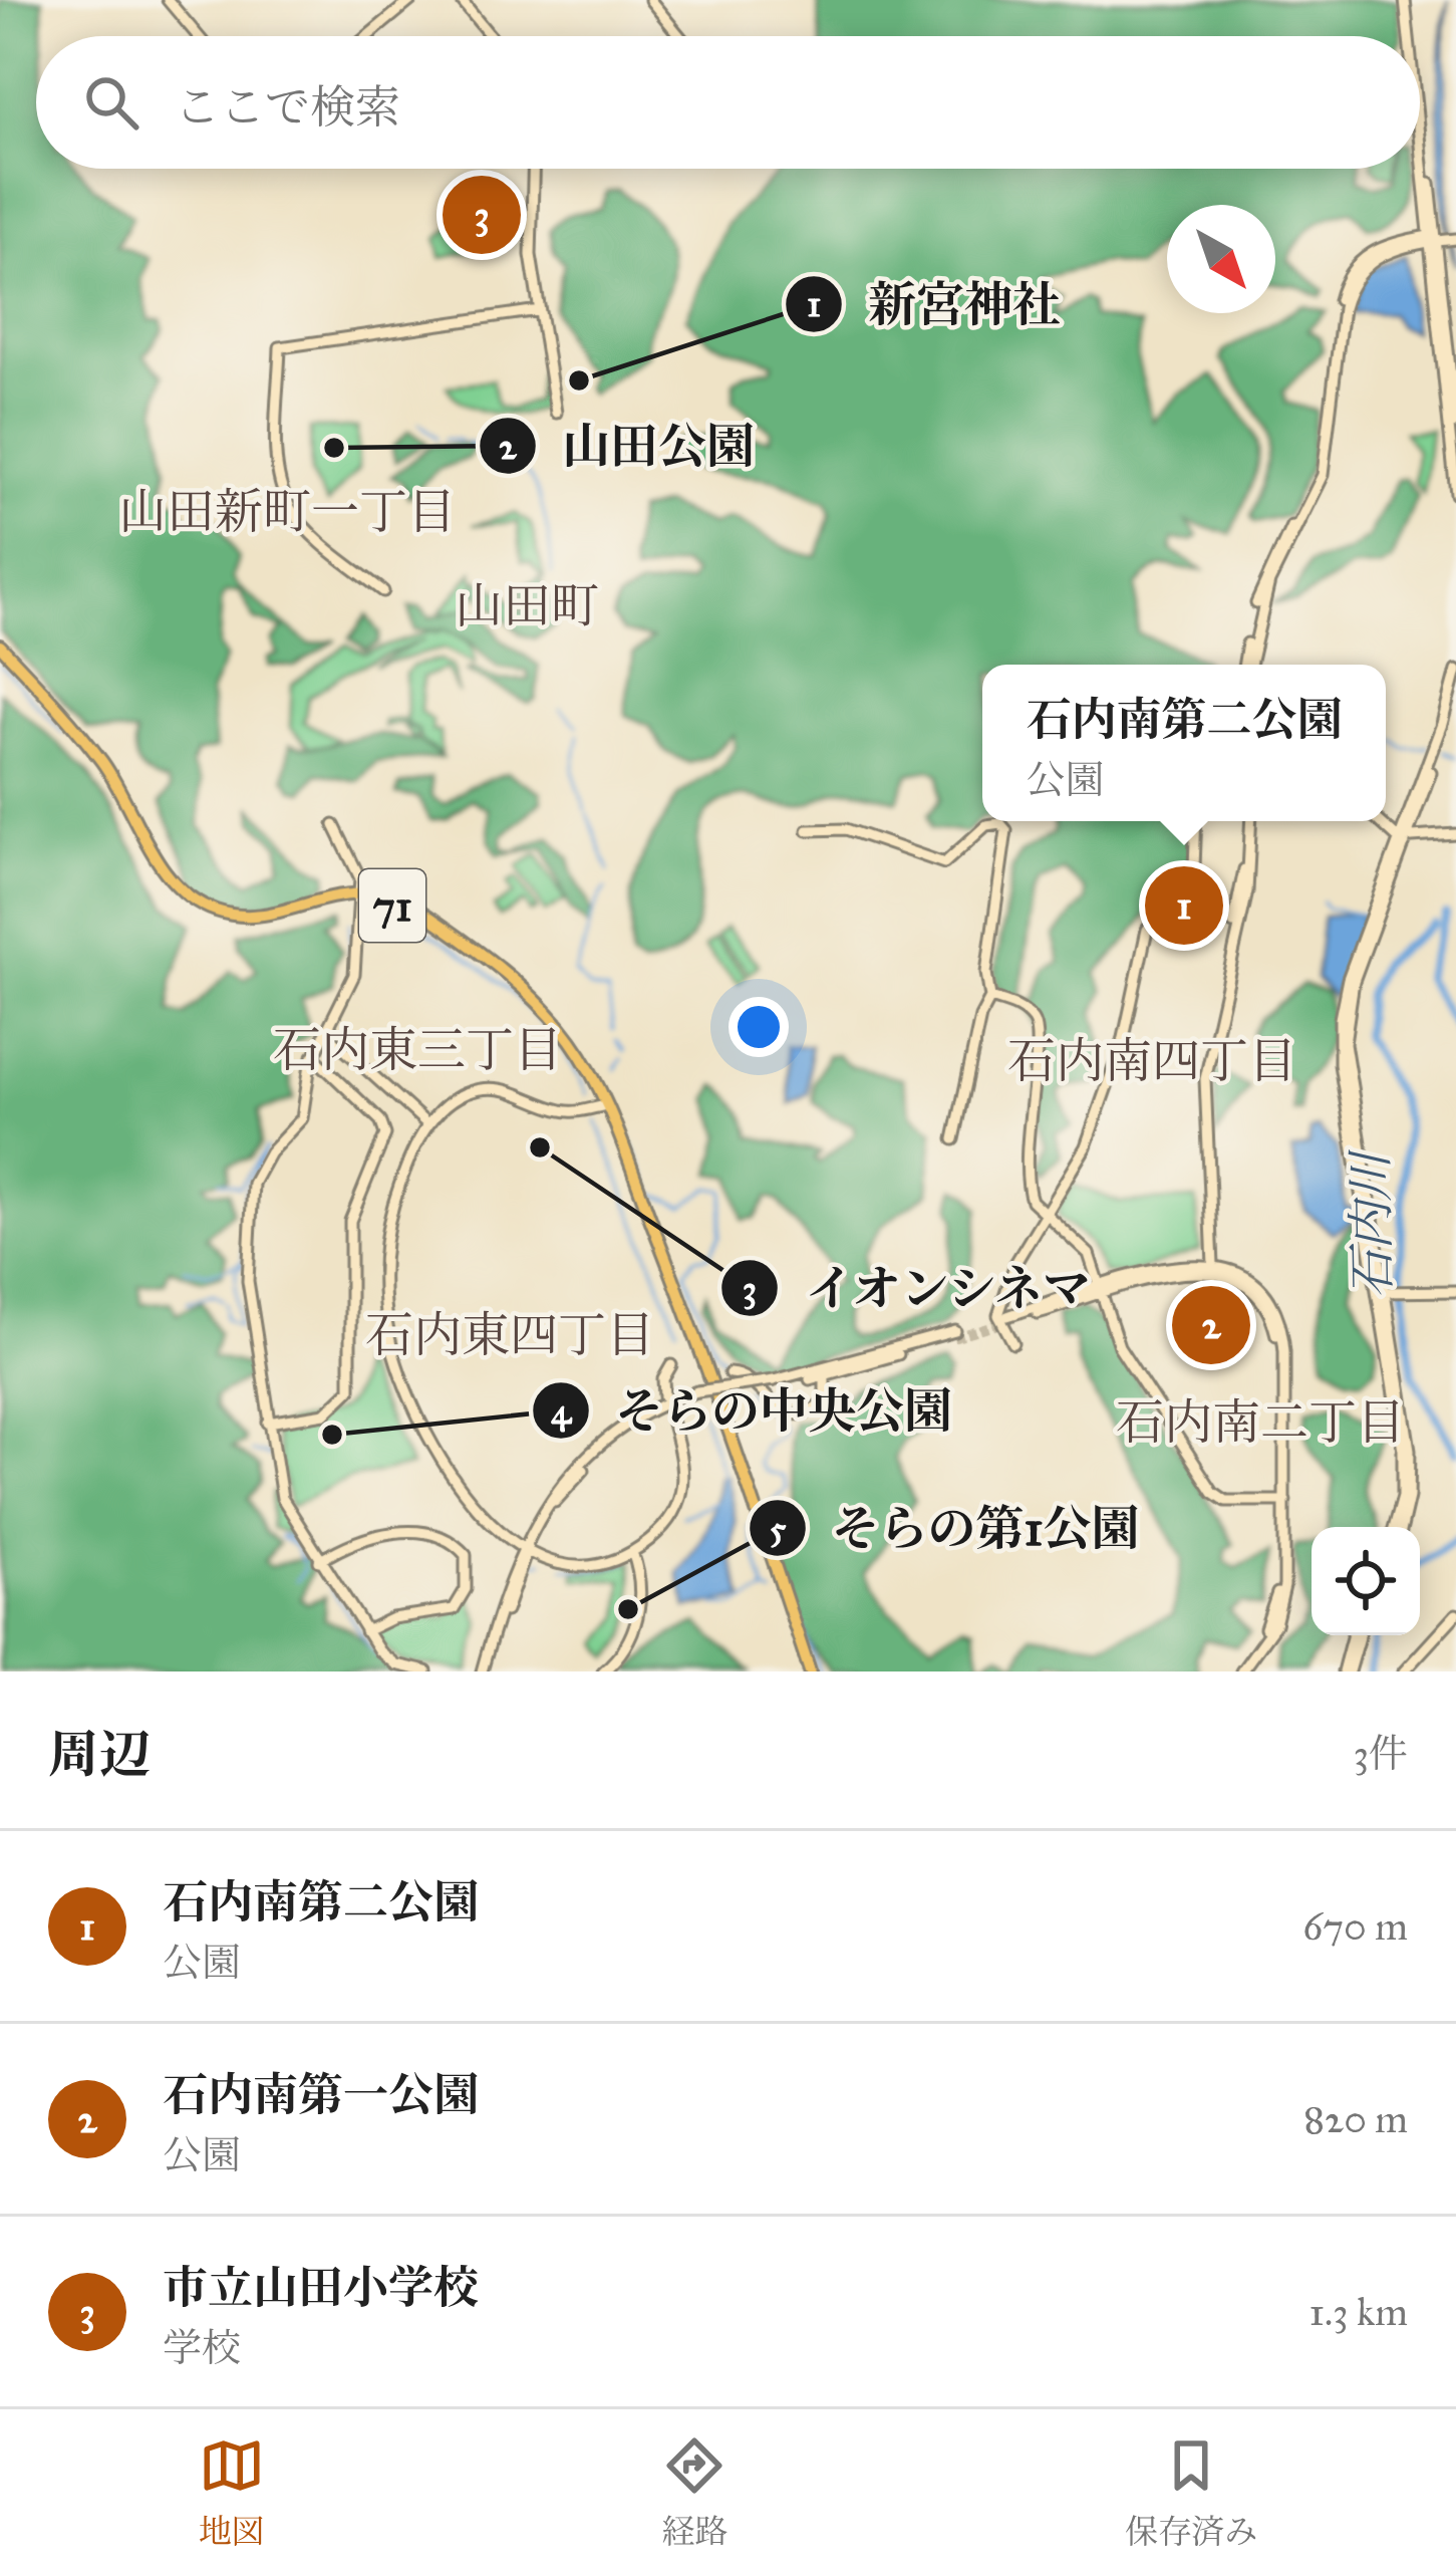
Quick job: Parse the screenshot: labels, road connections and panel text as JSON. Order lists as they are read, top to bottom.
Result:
{
  "streets": {
    "main road": ["71"]
  },
  "districts": [
    "山田新町一丁目",
    "山田町",
    "石内東三丁目",
    "石内南四丁目",
    "石内東四丁目",
    "石内南二丁目"
  ],
  "water": ["石内川"],
  "places": [
    "新宮神社",
    "山田公園",
    "イオンシネマ",
    "そらの中央公園",
    "そらの第1公園"
  ],
  "north": "bottom right",
  "page": {
    "search": "ここで検索",
    "pins": ["3", "1", "2"],
    "popup": ["石内南第二公園", "公園"],
    "heading": ["周辺", "3件"],
    "list": [
      {
        "mark": "1",
        "name": "石内南第二公園",
        "note": "公園",
        "value": "670 m"
      },
      {
        "mark": "2",
        "name": "石内南第一公園",
        "note": "公園",
        "value": "820 m"
      },
      {
        "mark": "3",
        "name": "市立山田小学校",
        "note": "学校",
        "value": "1.3 km"
      }
    ],
    "nav": ["地図", "経路", "保存済み"]
  }
}
